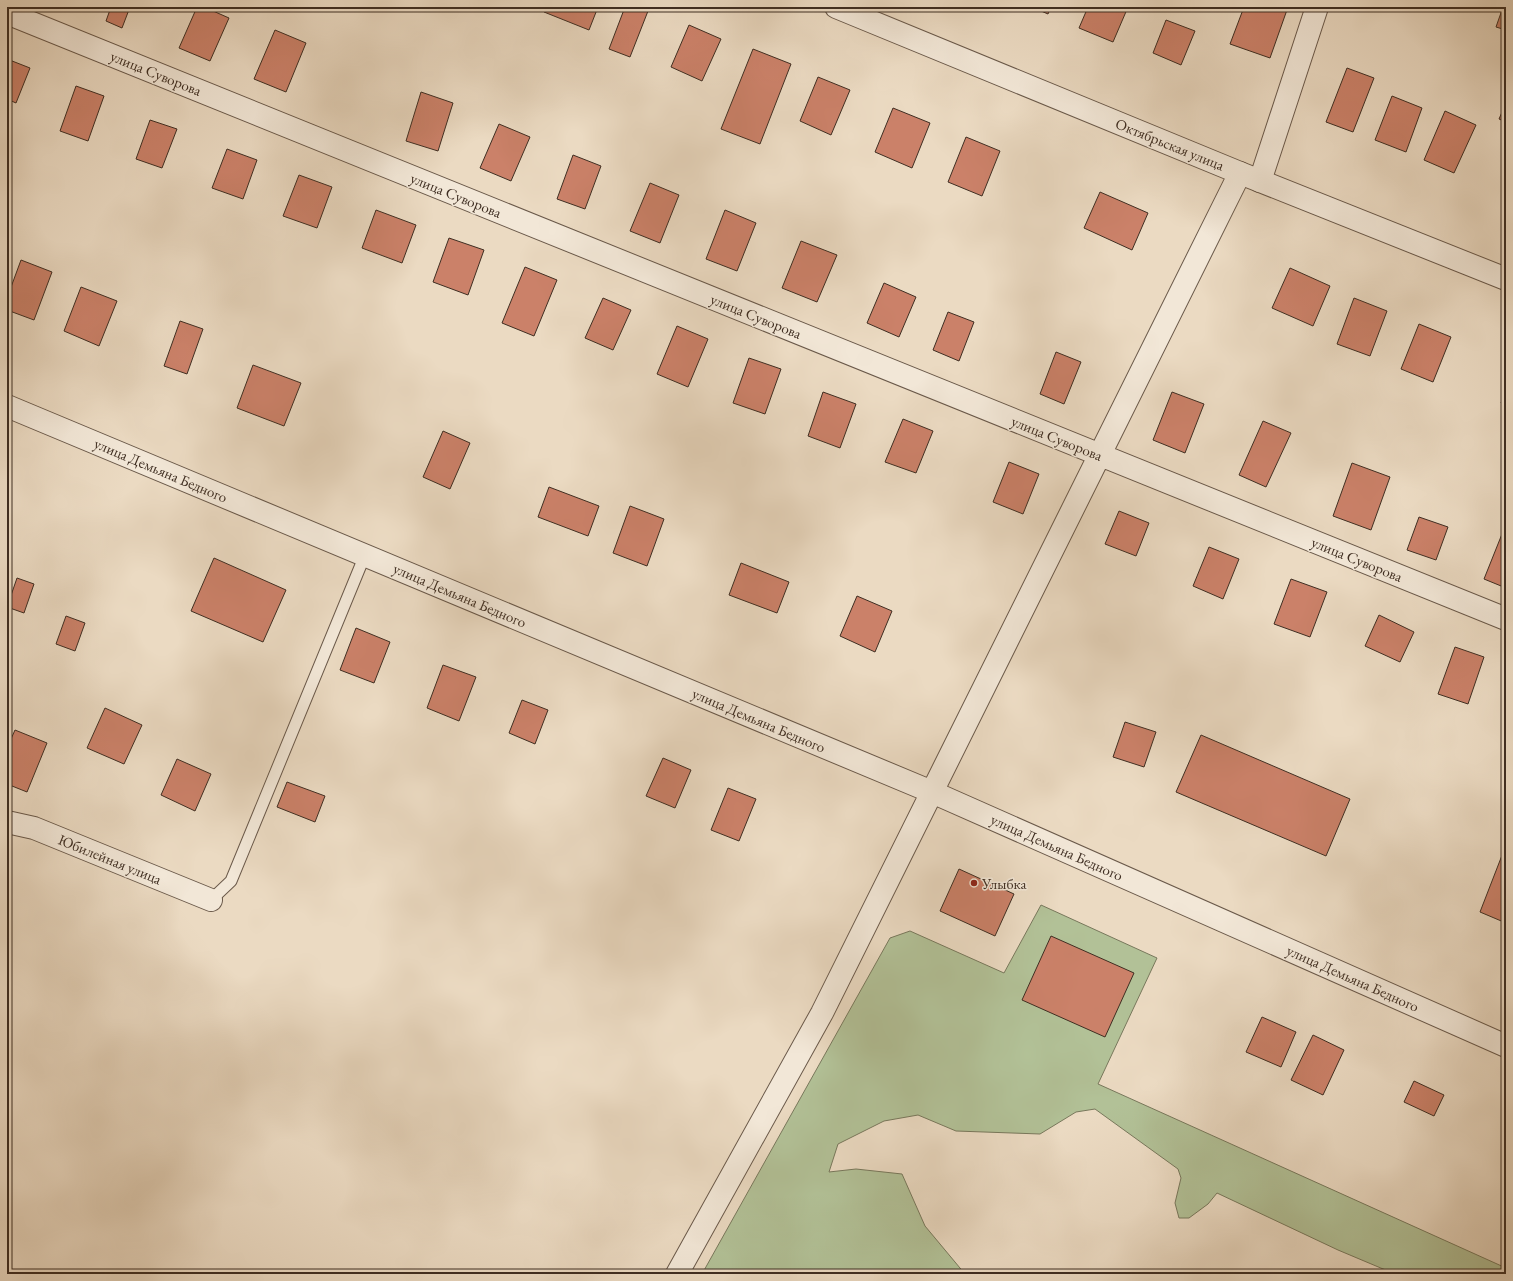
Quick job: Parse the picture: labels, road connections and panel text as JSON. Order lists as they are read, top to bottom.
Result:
{
  "streets": {
    "street": [
      "улица Суворова",
      "Октябрьская улица",
      "улица Демьяна Бедного",
      "Юбилейная улица"
    ]
  },
  "places": ["Улыбка"]
}
